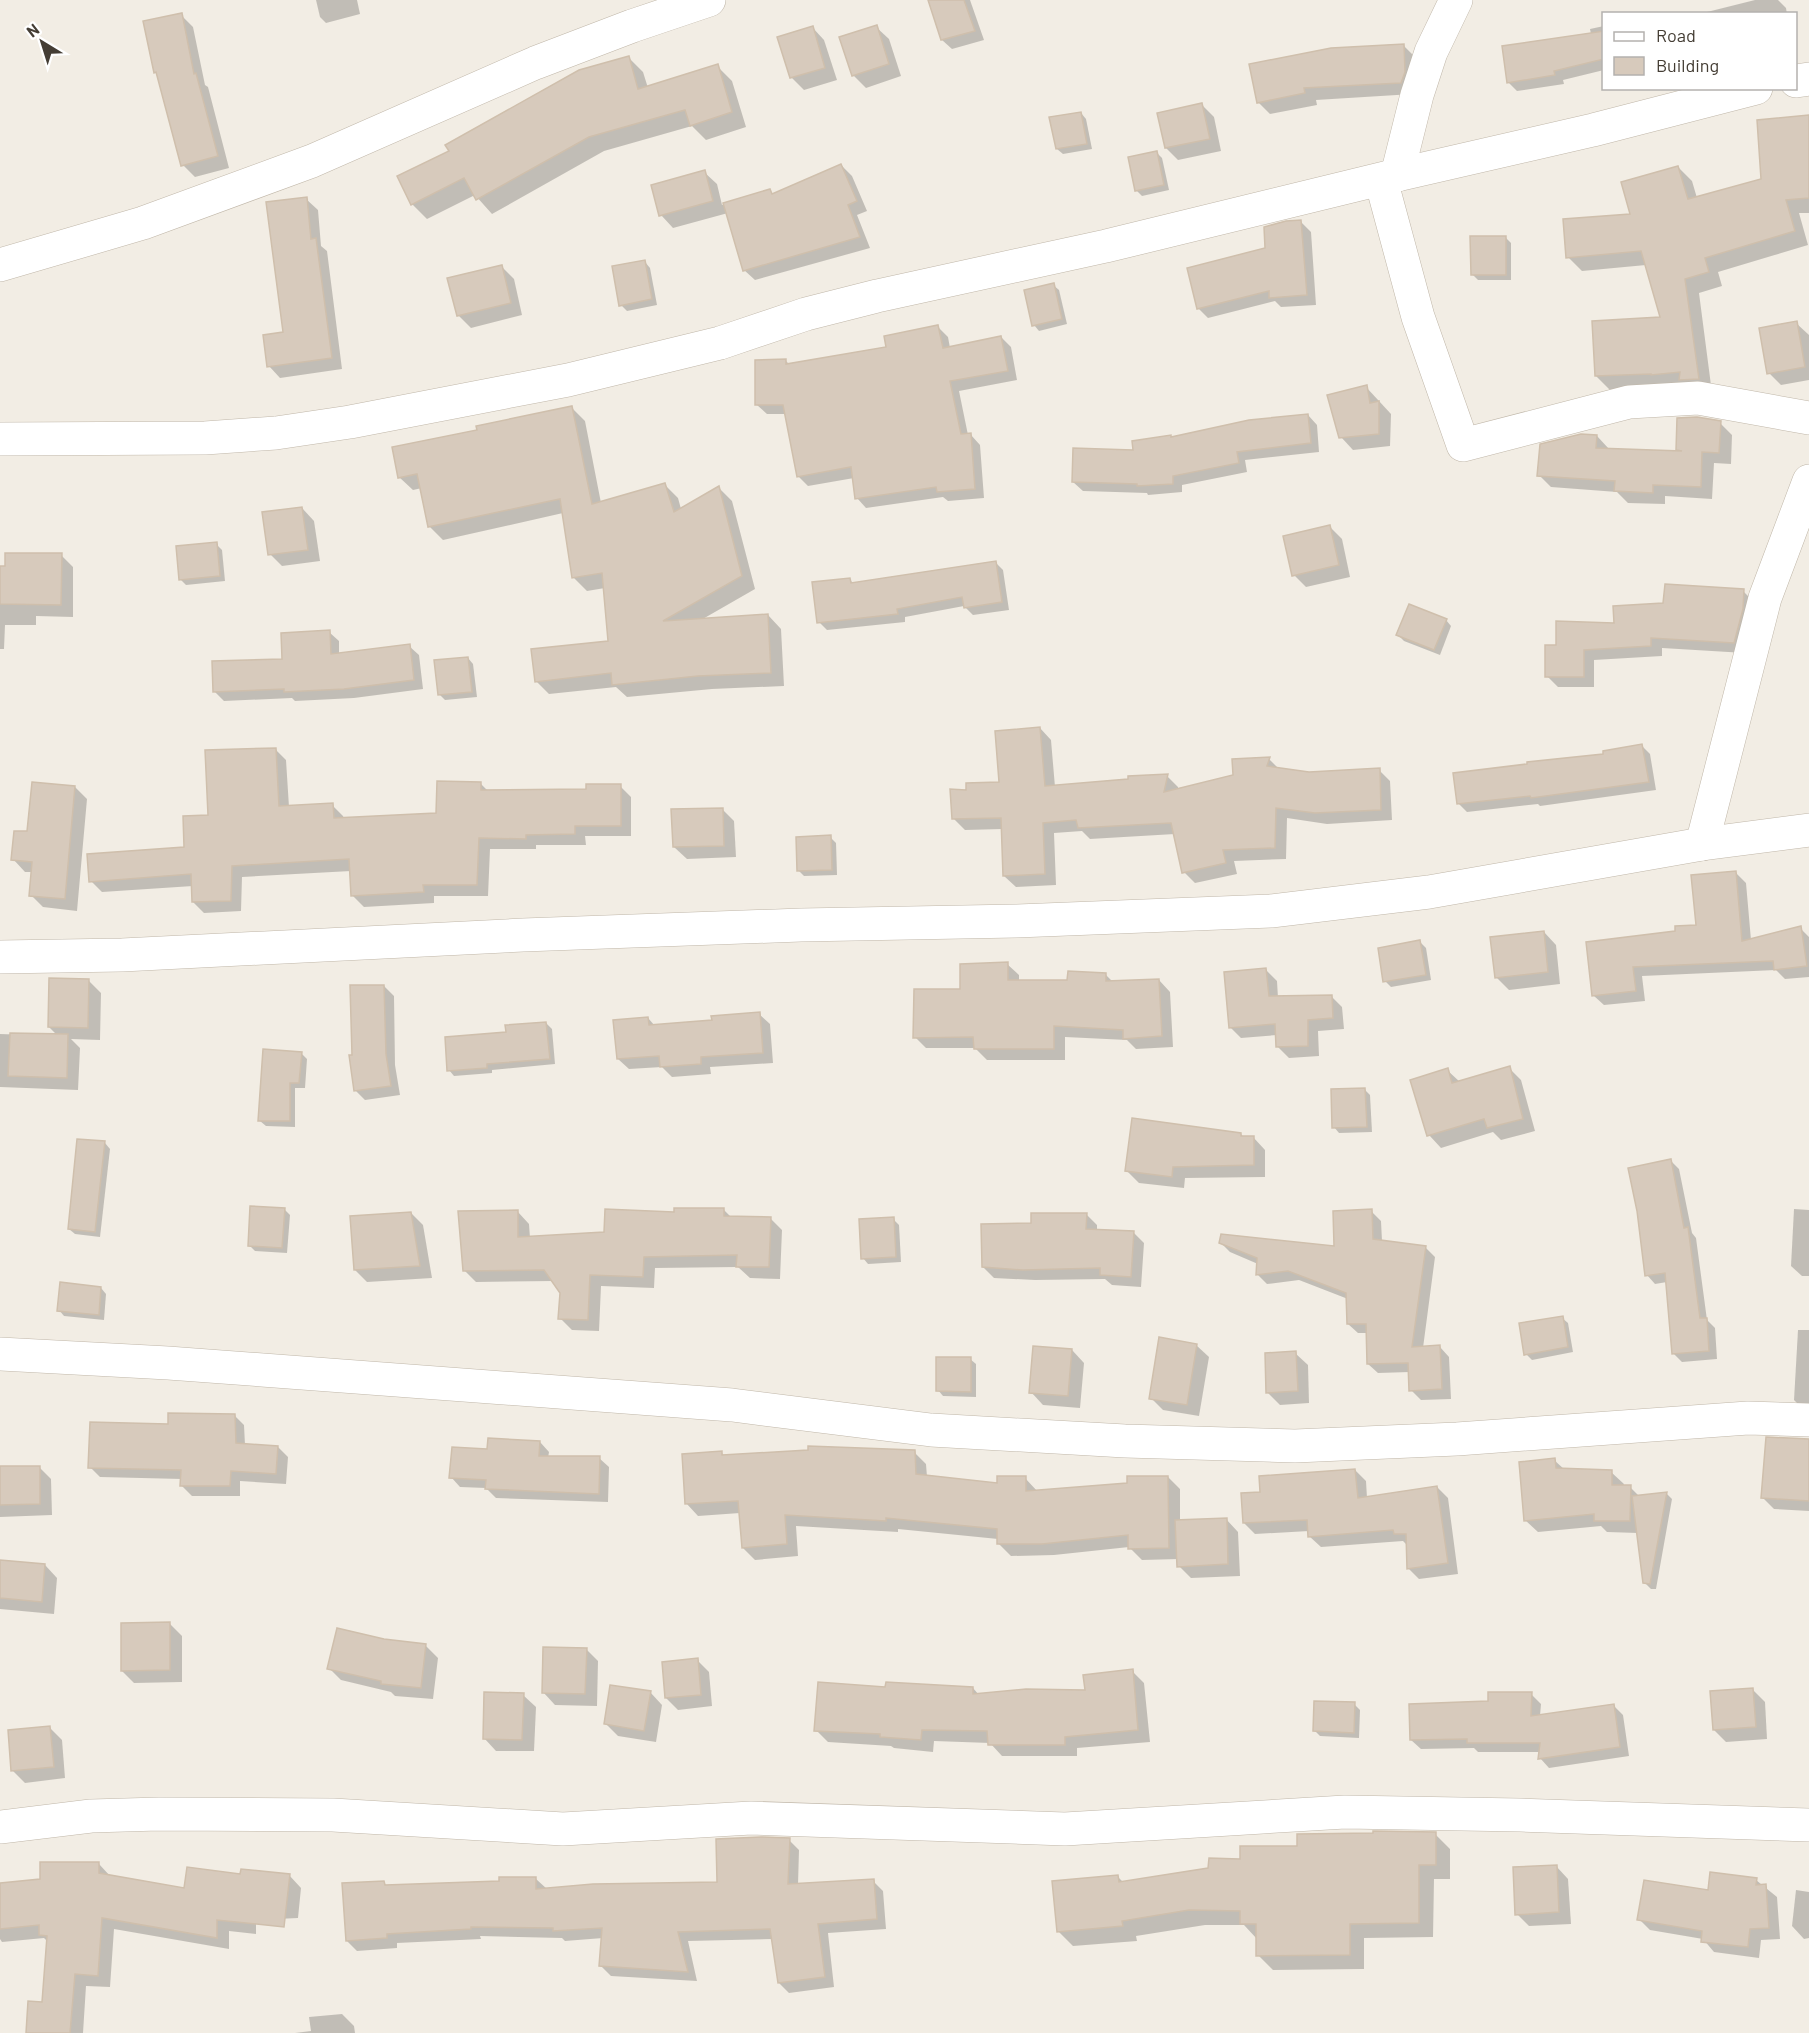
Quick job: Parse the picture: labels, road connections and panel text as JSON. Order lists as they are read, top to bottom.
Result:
{
  "legend": ["Road", "Building"],
  "north": "top left"
}
